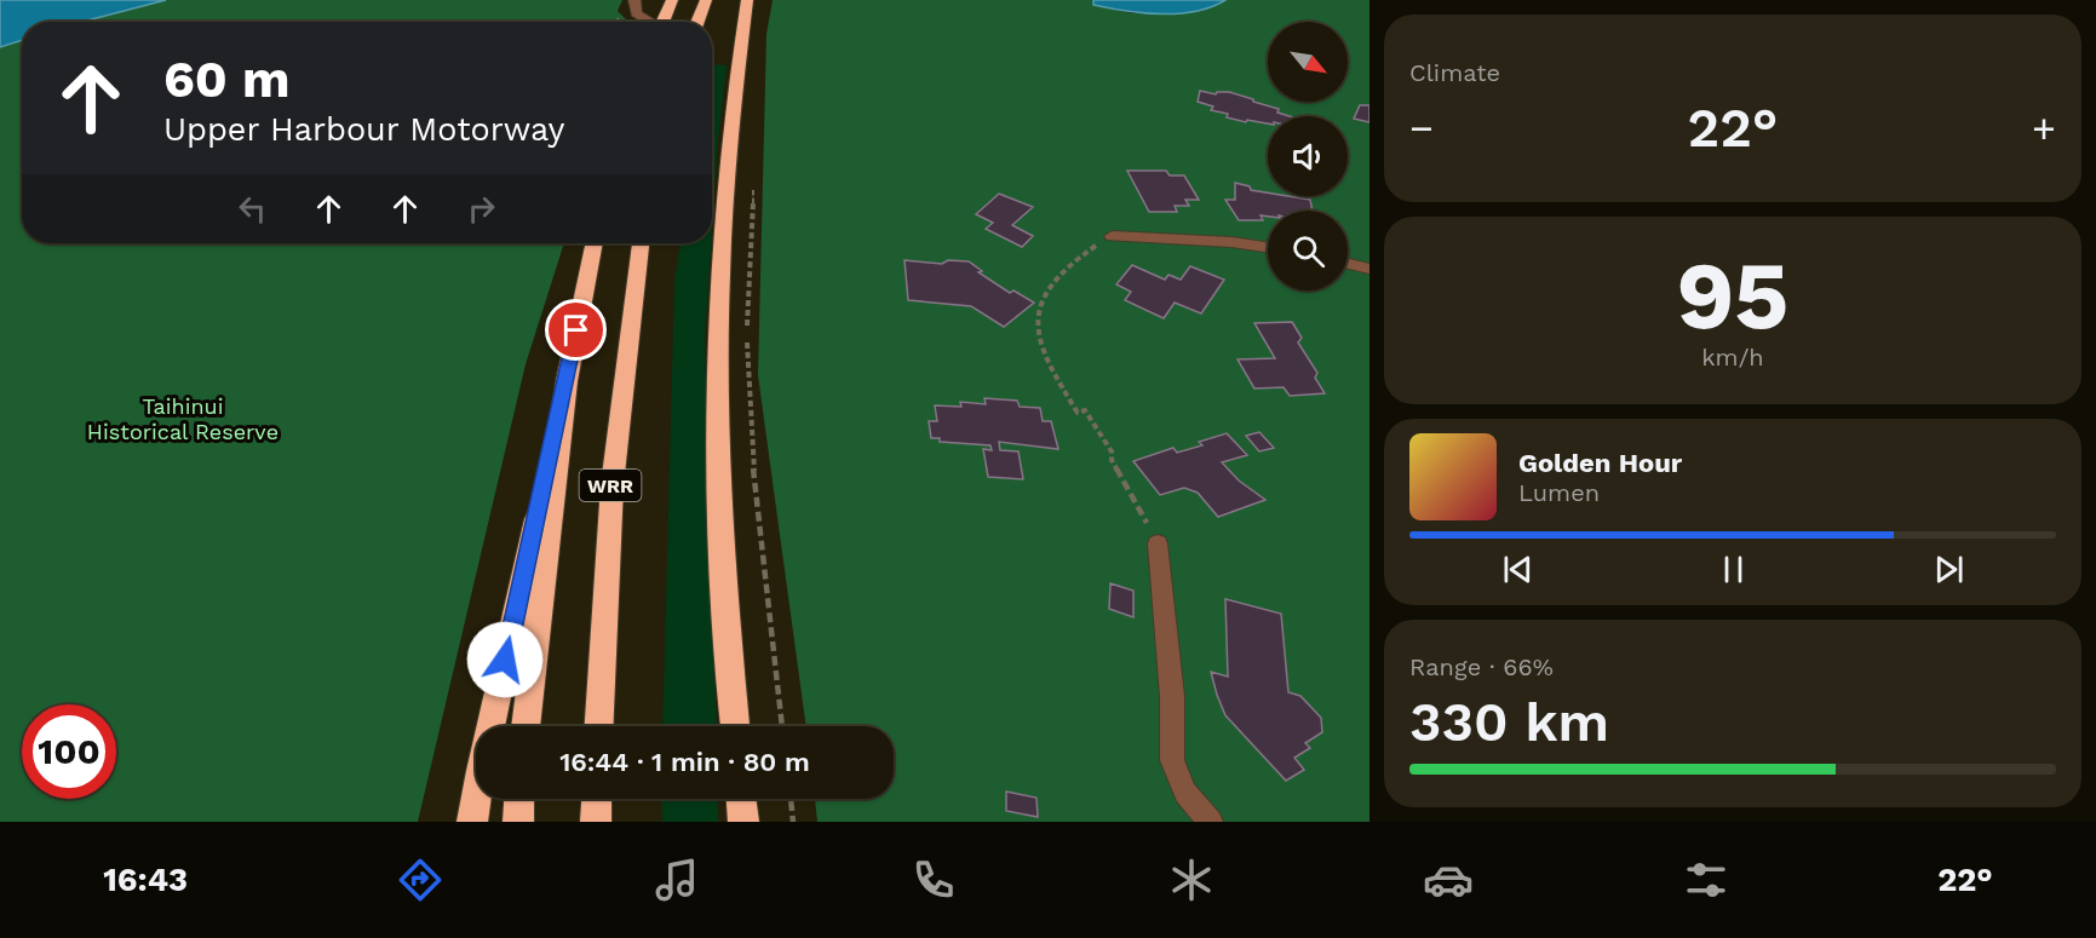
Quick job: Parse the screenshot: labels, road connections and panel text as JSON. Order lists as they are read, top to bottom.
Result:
{
  "streets": {
    "highway": ["WRR"]
  },
  "parks": ["Taihinui Historical Reserve"],
  "north": "bottom right",
  "page": {
    "tile": [
      "Climate",
      ["95", "km/h"],
      ["Range · 66%", "330 km"]
    ],
    "turn": ["60 m", "Upper Harbour Motorway"],
    "heat": ["−", "22°", "+"],
    "song": ["Golden Hour", "Lumen"],
    "limit": "100",
    "trip": "16:44 · 1 min · 80 m",
    "tabs": ["16:43", "22°"]
  }
}
